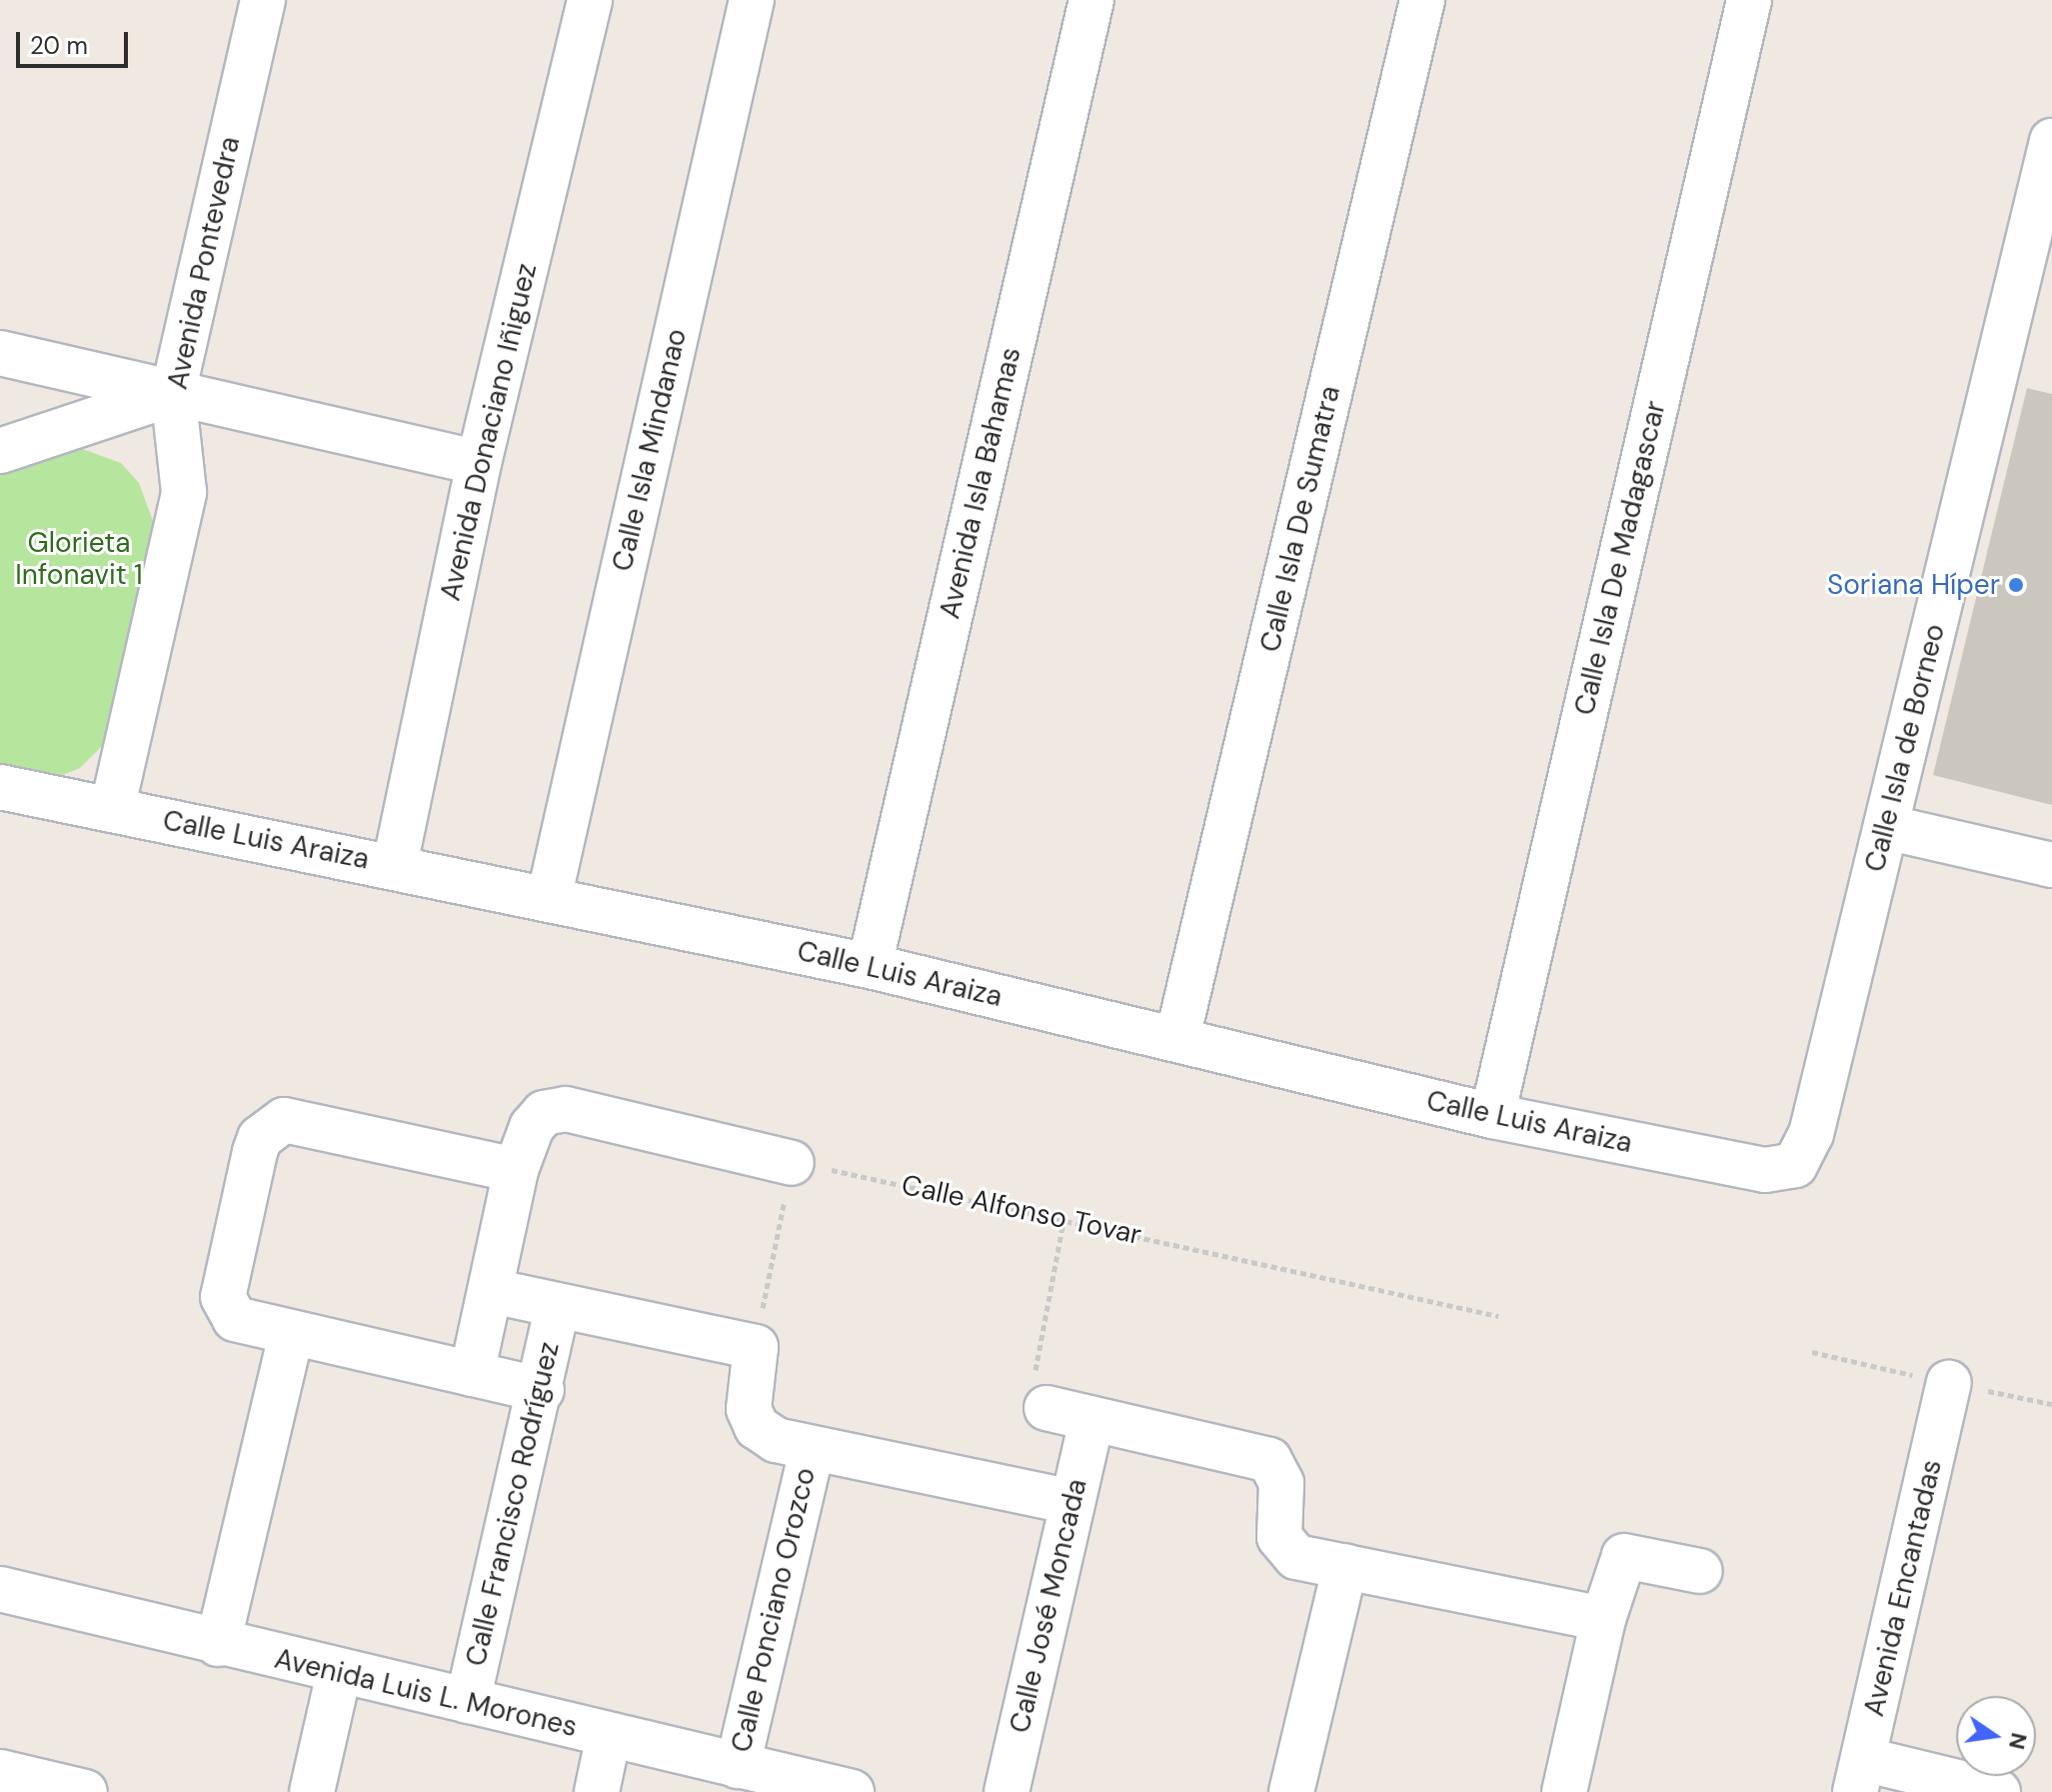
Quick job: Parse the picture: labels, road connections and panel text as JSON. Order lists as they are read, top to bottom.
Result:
{
  "streets": {
    "street": [
      "Avenida Pontevedra",
      "Avenida Donaciano Iñiguez",
      "Calle Isla Mindanao",
      "Avenida Isla Bahamas",
      "Calle Isla De Sumatra",
      "Calle Isla De Madagascar",
      "Calle Isla de Borneo",
      "Calle Luis Araiza",
      "Calle Francisco Rodríguez",
      "Avenida Encantadas",
      "Calle José Moncada",
      "Calle Ponciano Orozco",
      "Avenida Luis L. Morones"
    ],
    "path": ["Calle Alfonso Tovar"]
  },
  "crossings": [
    ["Avenida Pontevedra", "Calle Luis Araiza"],
    ["Avenida Donaciano Iñiguez", "Calle Luis Araiza"],
    ["Calle Isla Mindanao", "Calle Luis Araiza"],
    ["Avenida Isla Bahamas", "Calle Luis Araiza"],
    ["Calle Isla De Sumatra", "Calle Luis Araiza"],
    ["Calle Isla De Madagascar", "Calle Luis Araiza"],
    ["Calle Isla de Borneo", "Calle Luis Araiza"],
    ["Calle Francisco Rodríguez", "Avenida Luis L. Morones"],
    ["Calle Ponciano Orozco", "Avenida Luis L. Morones"]
  ],
  "parks": ["Glorieta Infonavit 1"],
  "places": ["Soriana Híper"],
  "scale_bar": "20 m",
  "north": "right"
}
